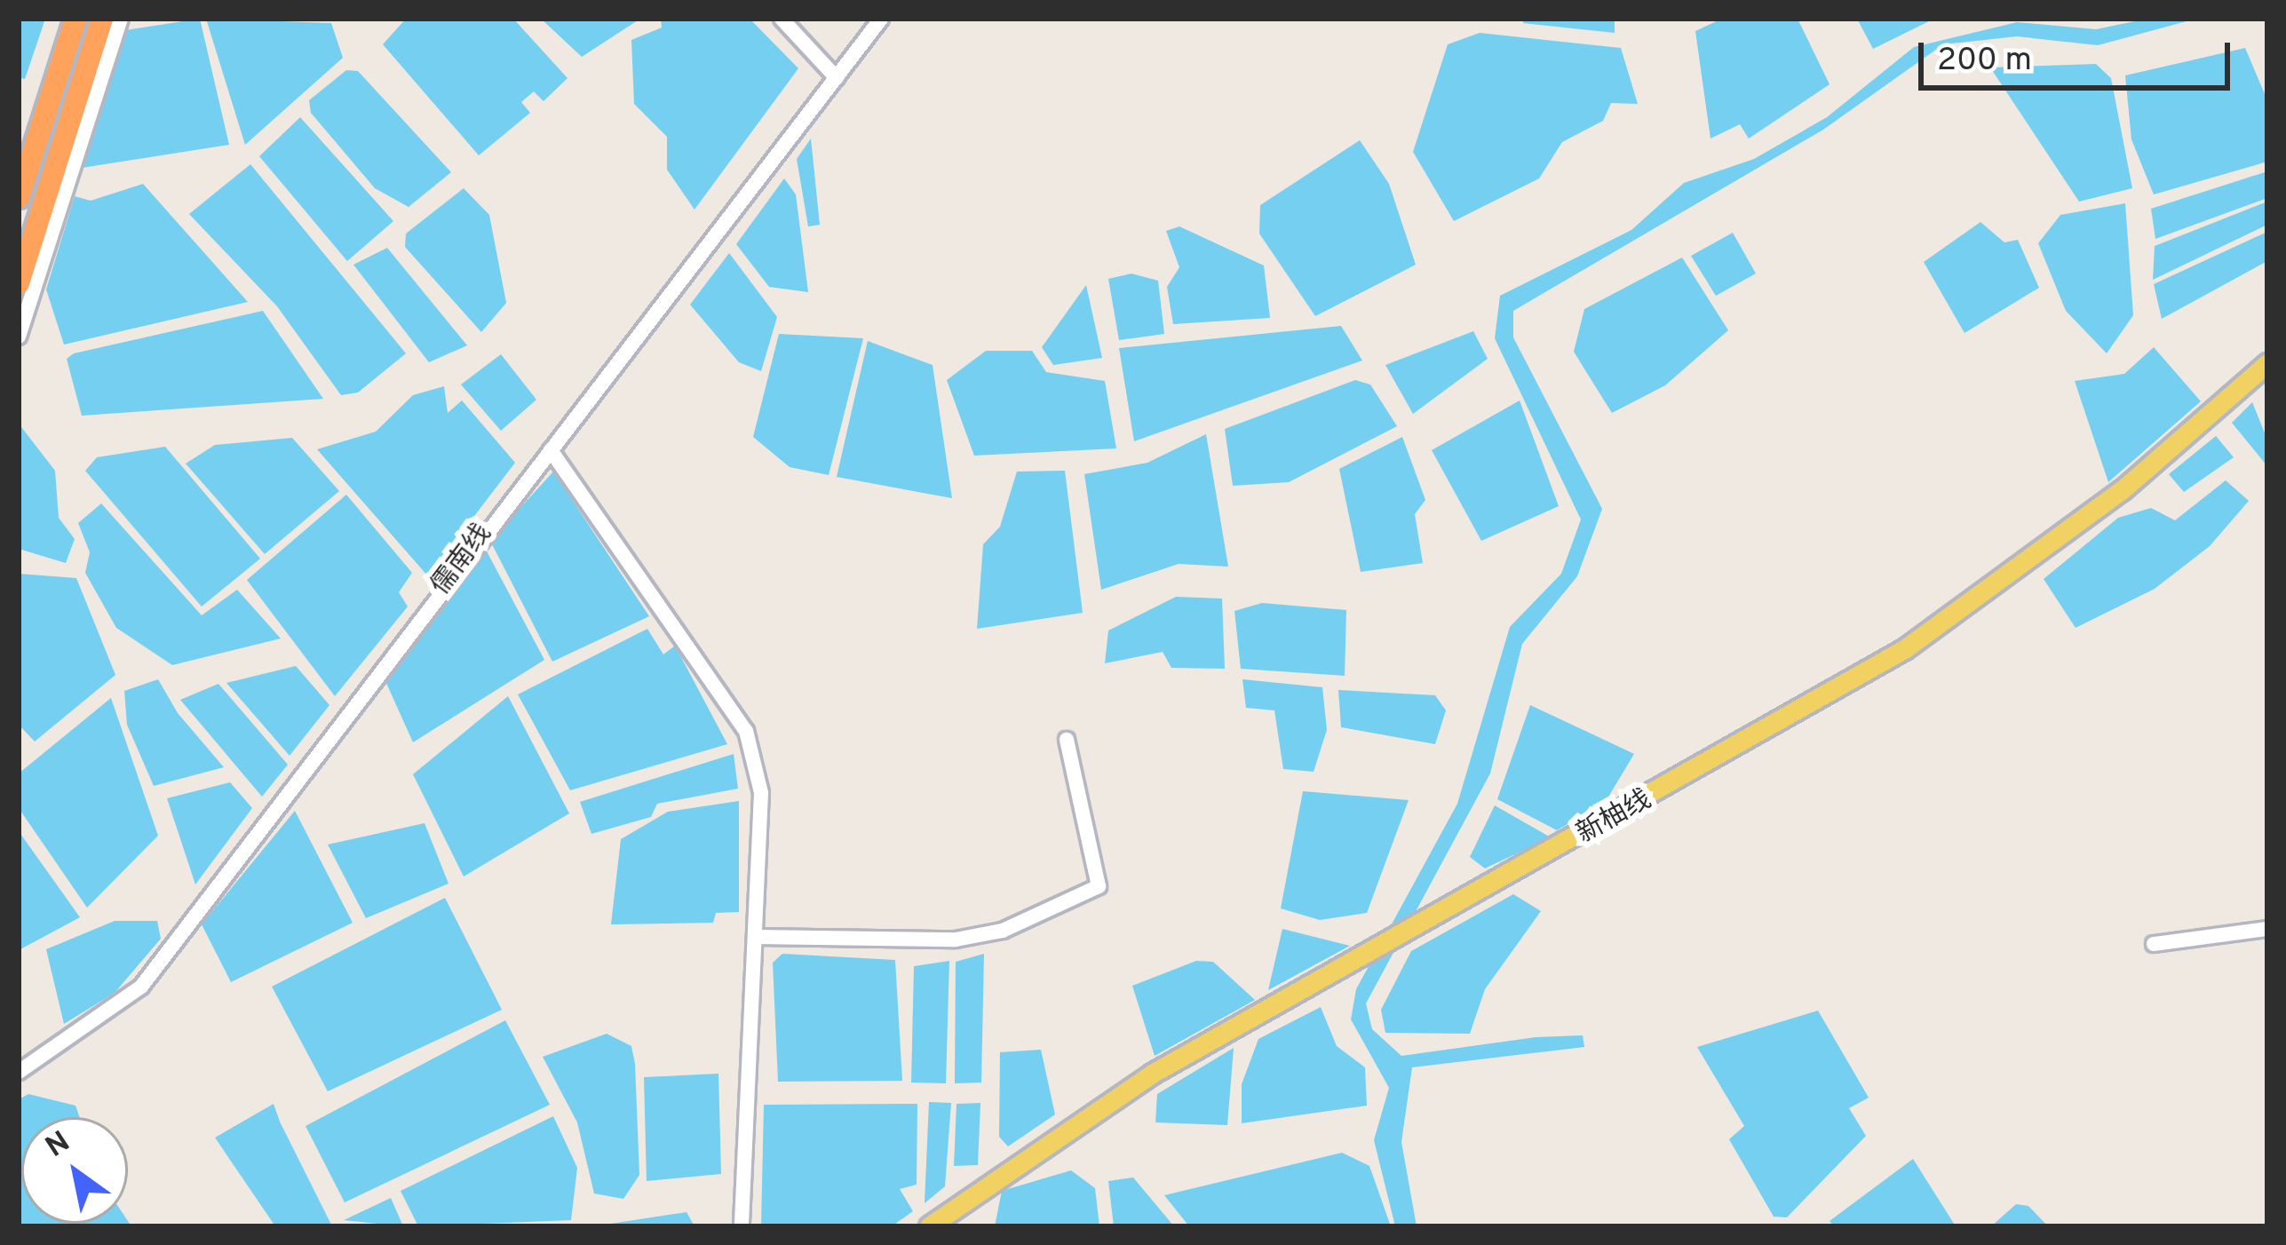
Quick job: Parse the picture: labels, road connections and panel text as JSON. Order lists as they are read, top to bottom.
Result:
{
  "streets": {
    "main road": ["新柚线"],
    "street": ["儒南线"]
  },
  "scale_bar": "200 m",
  "north": "top left"
}
